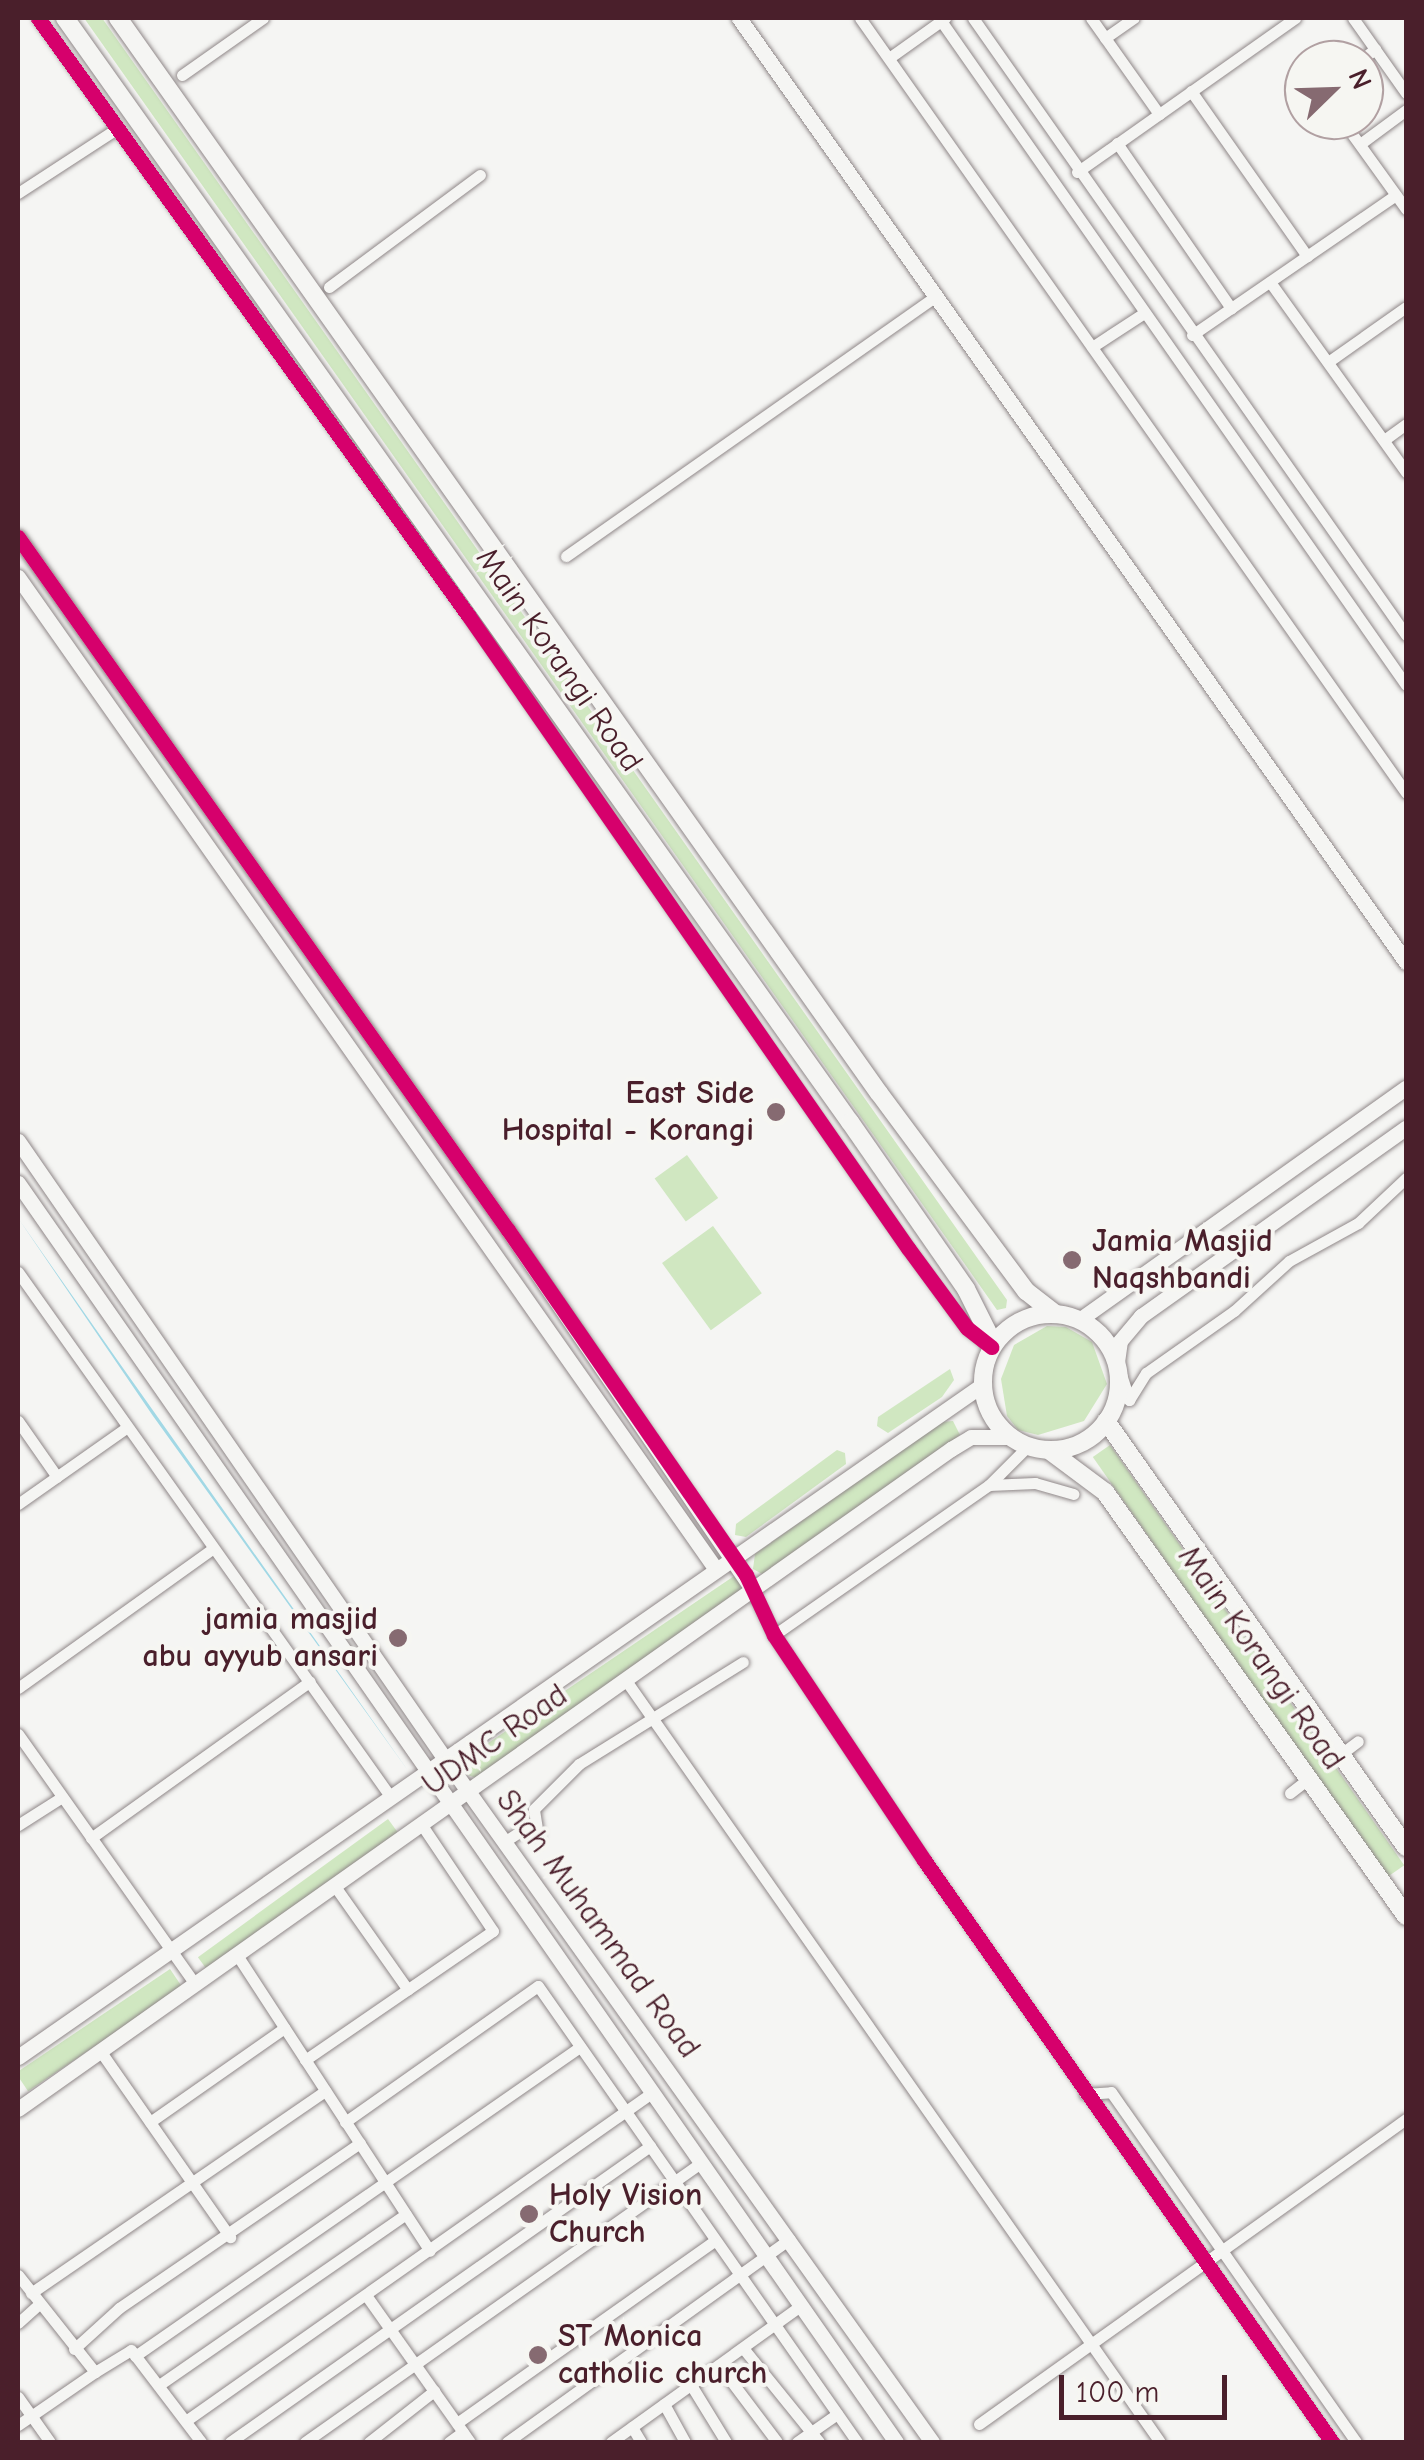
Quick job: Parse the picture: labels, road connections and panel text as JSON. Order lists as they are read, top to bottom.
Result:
{
  "streets": {
    "main road": ["Main Korangi Road"],
    "street": ["UDMC Road", "Shah Muhammad Road"]
  },
  "crossings": [
    ["Main Korangi Road", "UDMC Road"],
    ["UDMC Road", "Shah Muhammad Road"]
  ],
  "places": [
    "East Side Hospital - Korangi",
    "Jamia Masjid Naqshbandi",
    "jamia masjid abu ayyub ansari",
    "Holy Vision Church",
    "ST Monica catholic church"
  ],
  "scale_bar": "100 m",
  "north": "top right"
}
